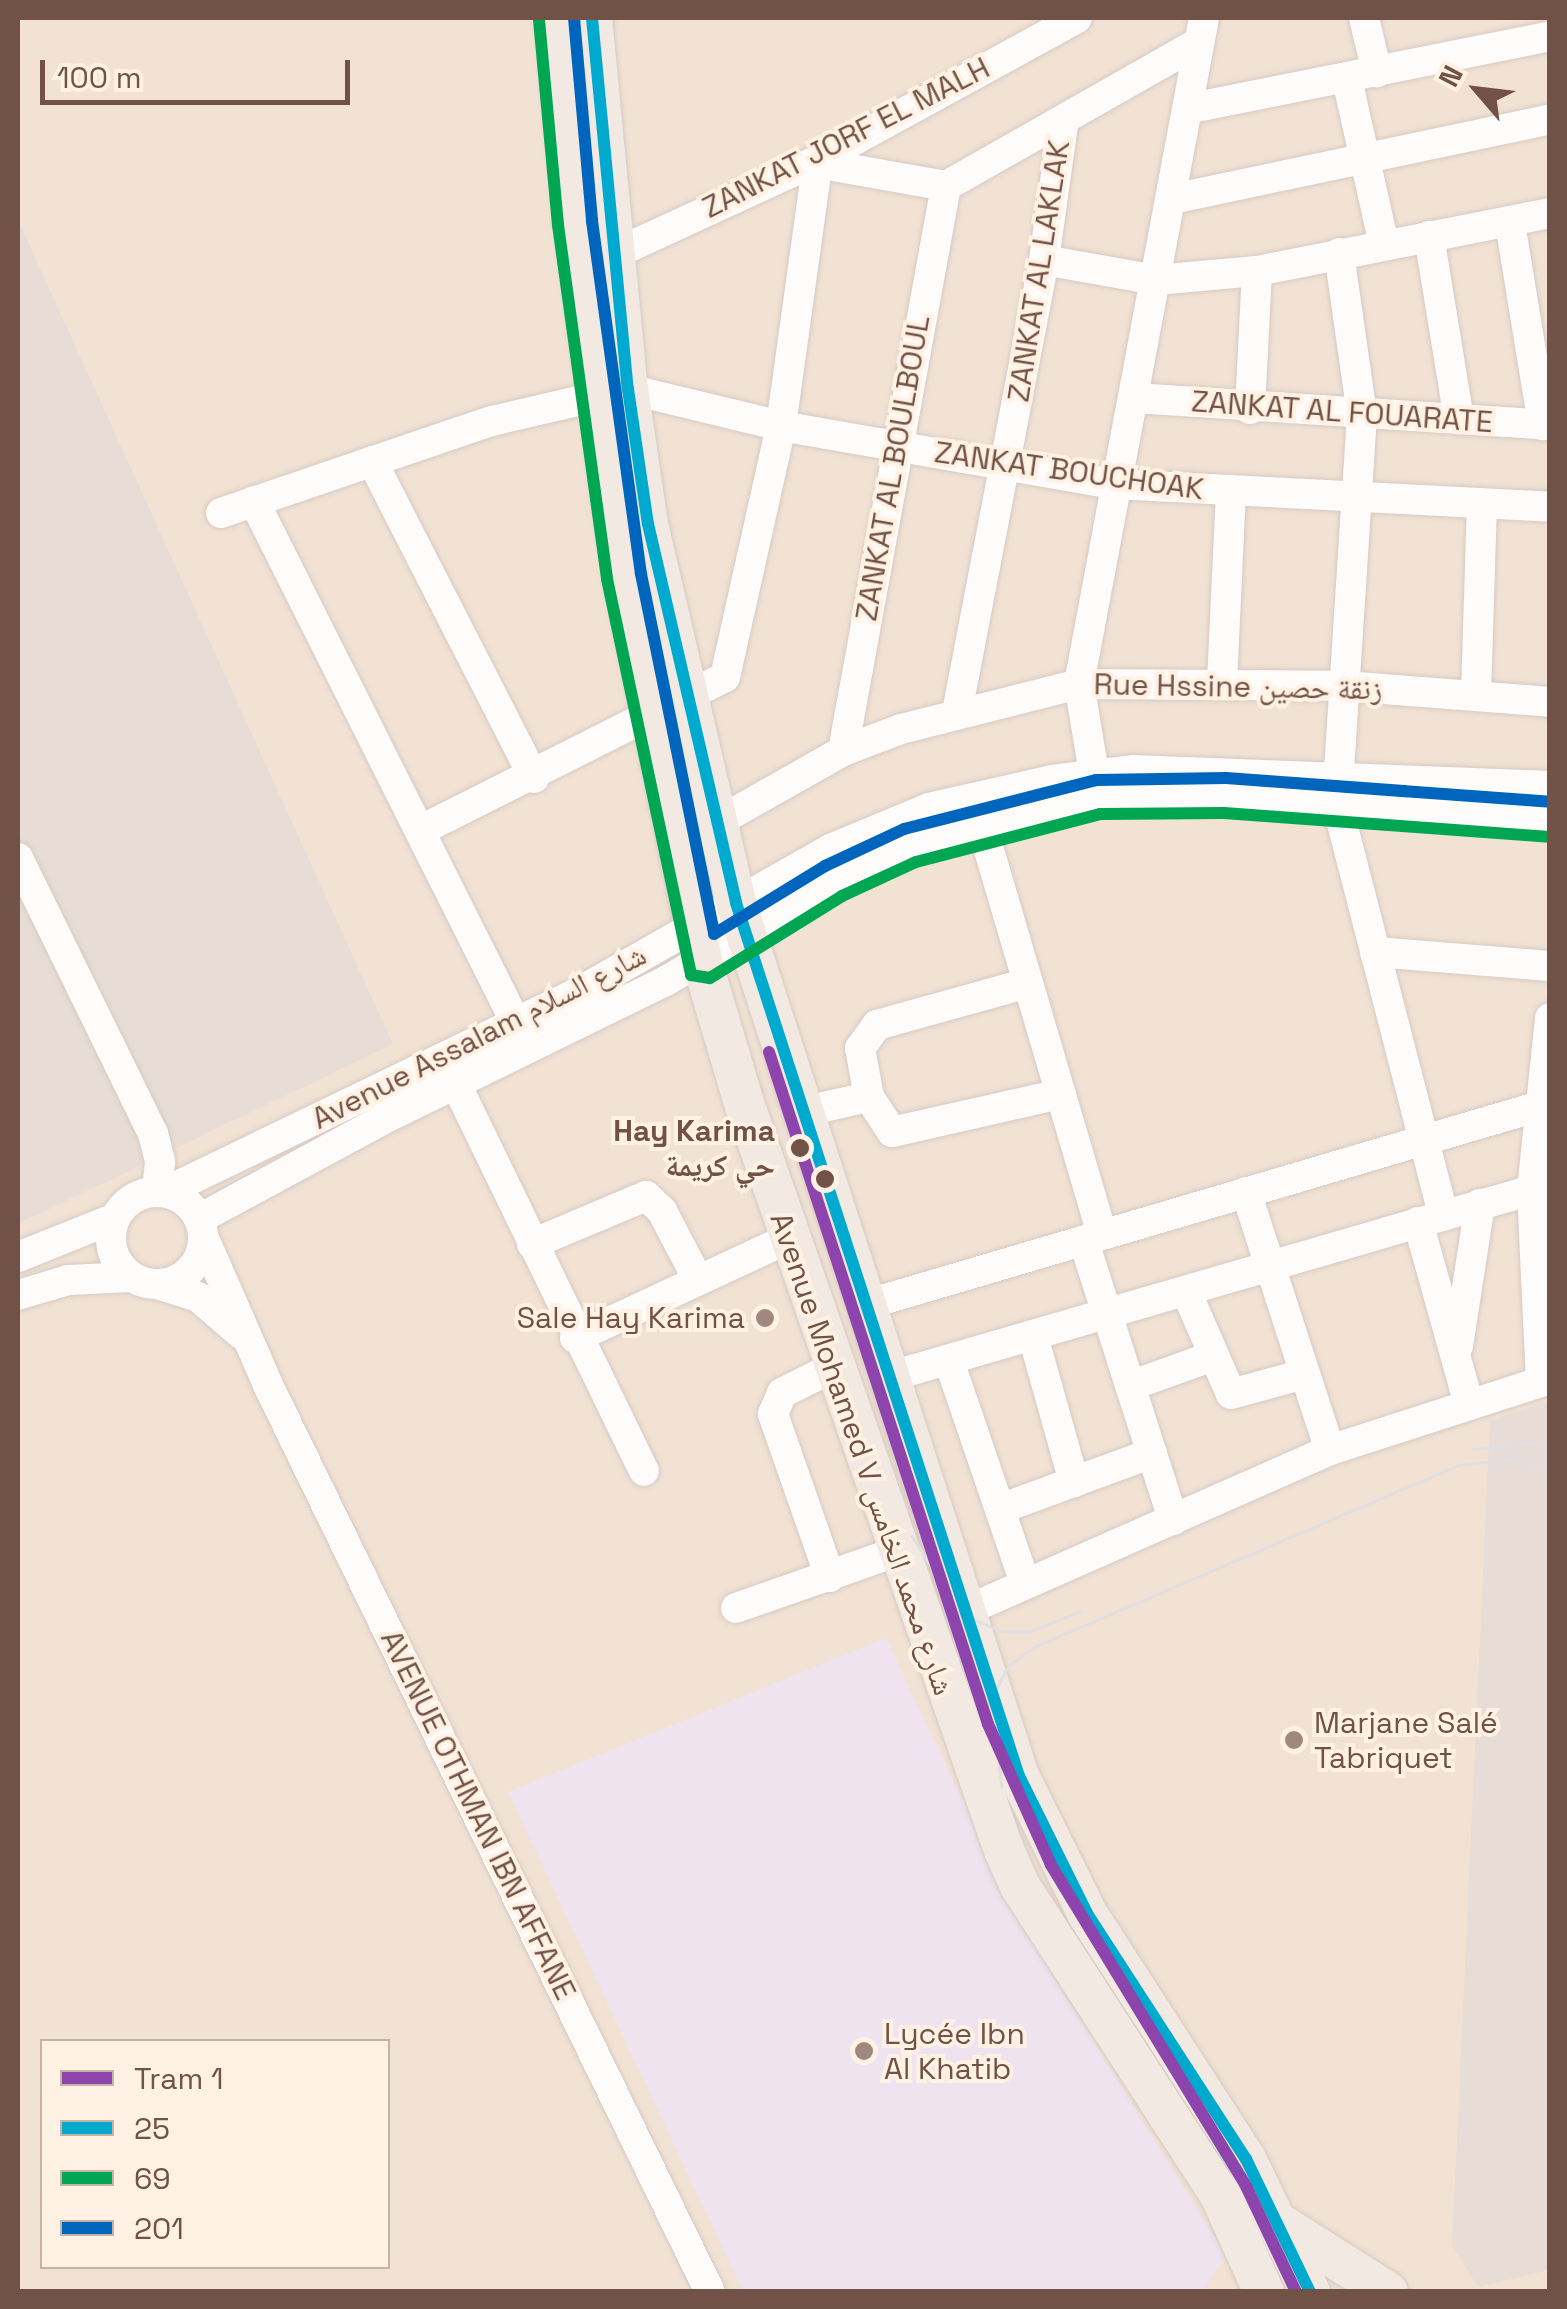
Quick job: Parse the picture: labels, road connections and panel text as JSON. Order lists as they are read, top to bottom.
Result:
{
  "streets": {
    "main road": ["Avenue Mohamed V شارع محمد الخامس"],
    "street": [
      "ZANKAT JORF EL MALH",
      "ZANKAT AL LAKLAK",
      "ZANKAT AL FOUARATE",
      "ZANKAT AL BOULBOUL",
      "ZANKAT BOUCHOAK",
      "Rue Hssine زنقة حصين",
      "Avenue Assalam شارع السلام",
      "AVENUE OTHMAN IBN AFFANE"
    ]
  },
  "crossings": [
    ["ZANKAT JORF EL MALH", "Avenue Mohamed V شارع محمد الخامس"],
    ["ZANKAT AL LAKLAK", "ZANKAT BOUCHOAK"],
    ["ZANKAT AL LAKLAK", "Rue Hssine زنقة حصين"],
    ["ZANKAT AL BOULBOUL", "ZANKAT BOUCHOAK"],
    ["ZANKAT AL BOULBOUL", "Rue Hssine زنقة حصين"],
    ["ZANKAT BOUCHOAK", "Avenue Mohamed V شارع محمد الخامس"],
    ["Rue Hssine زنقة حصين", "Avenue Mohamed V شارع محمد الخامس"],
    ["Avenue Assalam شارع السلام", "Avenue Mohamed V شارع محمد الخامس"],
    ["Avenue Assalam شارع السلام", "AVENUE OTHMAN IBN AFFANE"]
  ],
  "places": [
    "Hay Karima حي كريمة",
    "Sale Hay Karima",
    "Marjane Salé Tabriquet",
    "Lycée Ibn Al Khatib"
  ],
  "lines": [
    "transit line 25",
    "transit line 201",
    "transit line 69",
    "tram line 1"
  ],
  "legend": [
    "Tram 1",
    "25",
    "69",
    "201"
  ],
  "scale_bar": "100 m",
  "north": "top left"
}
